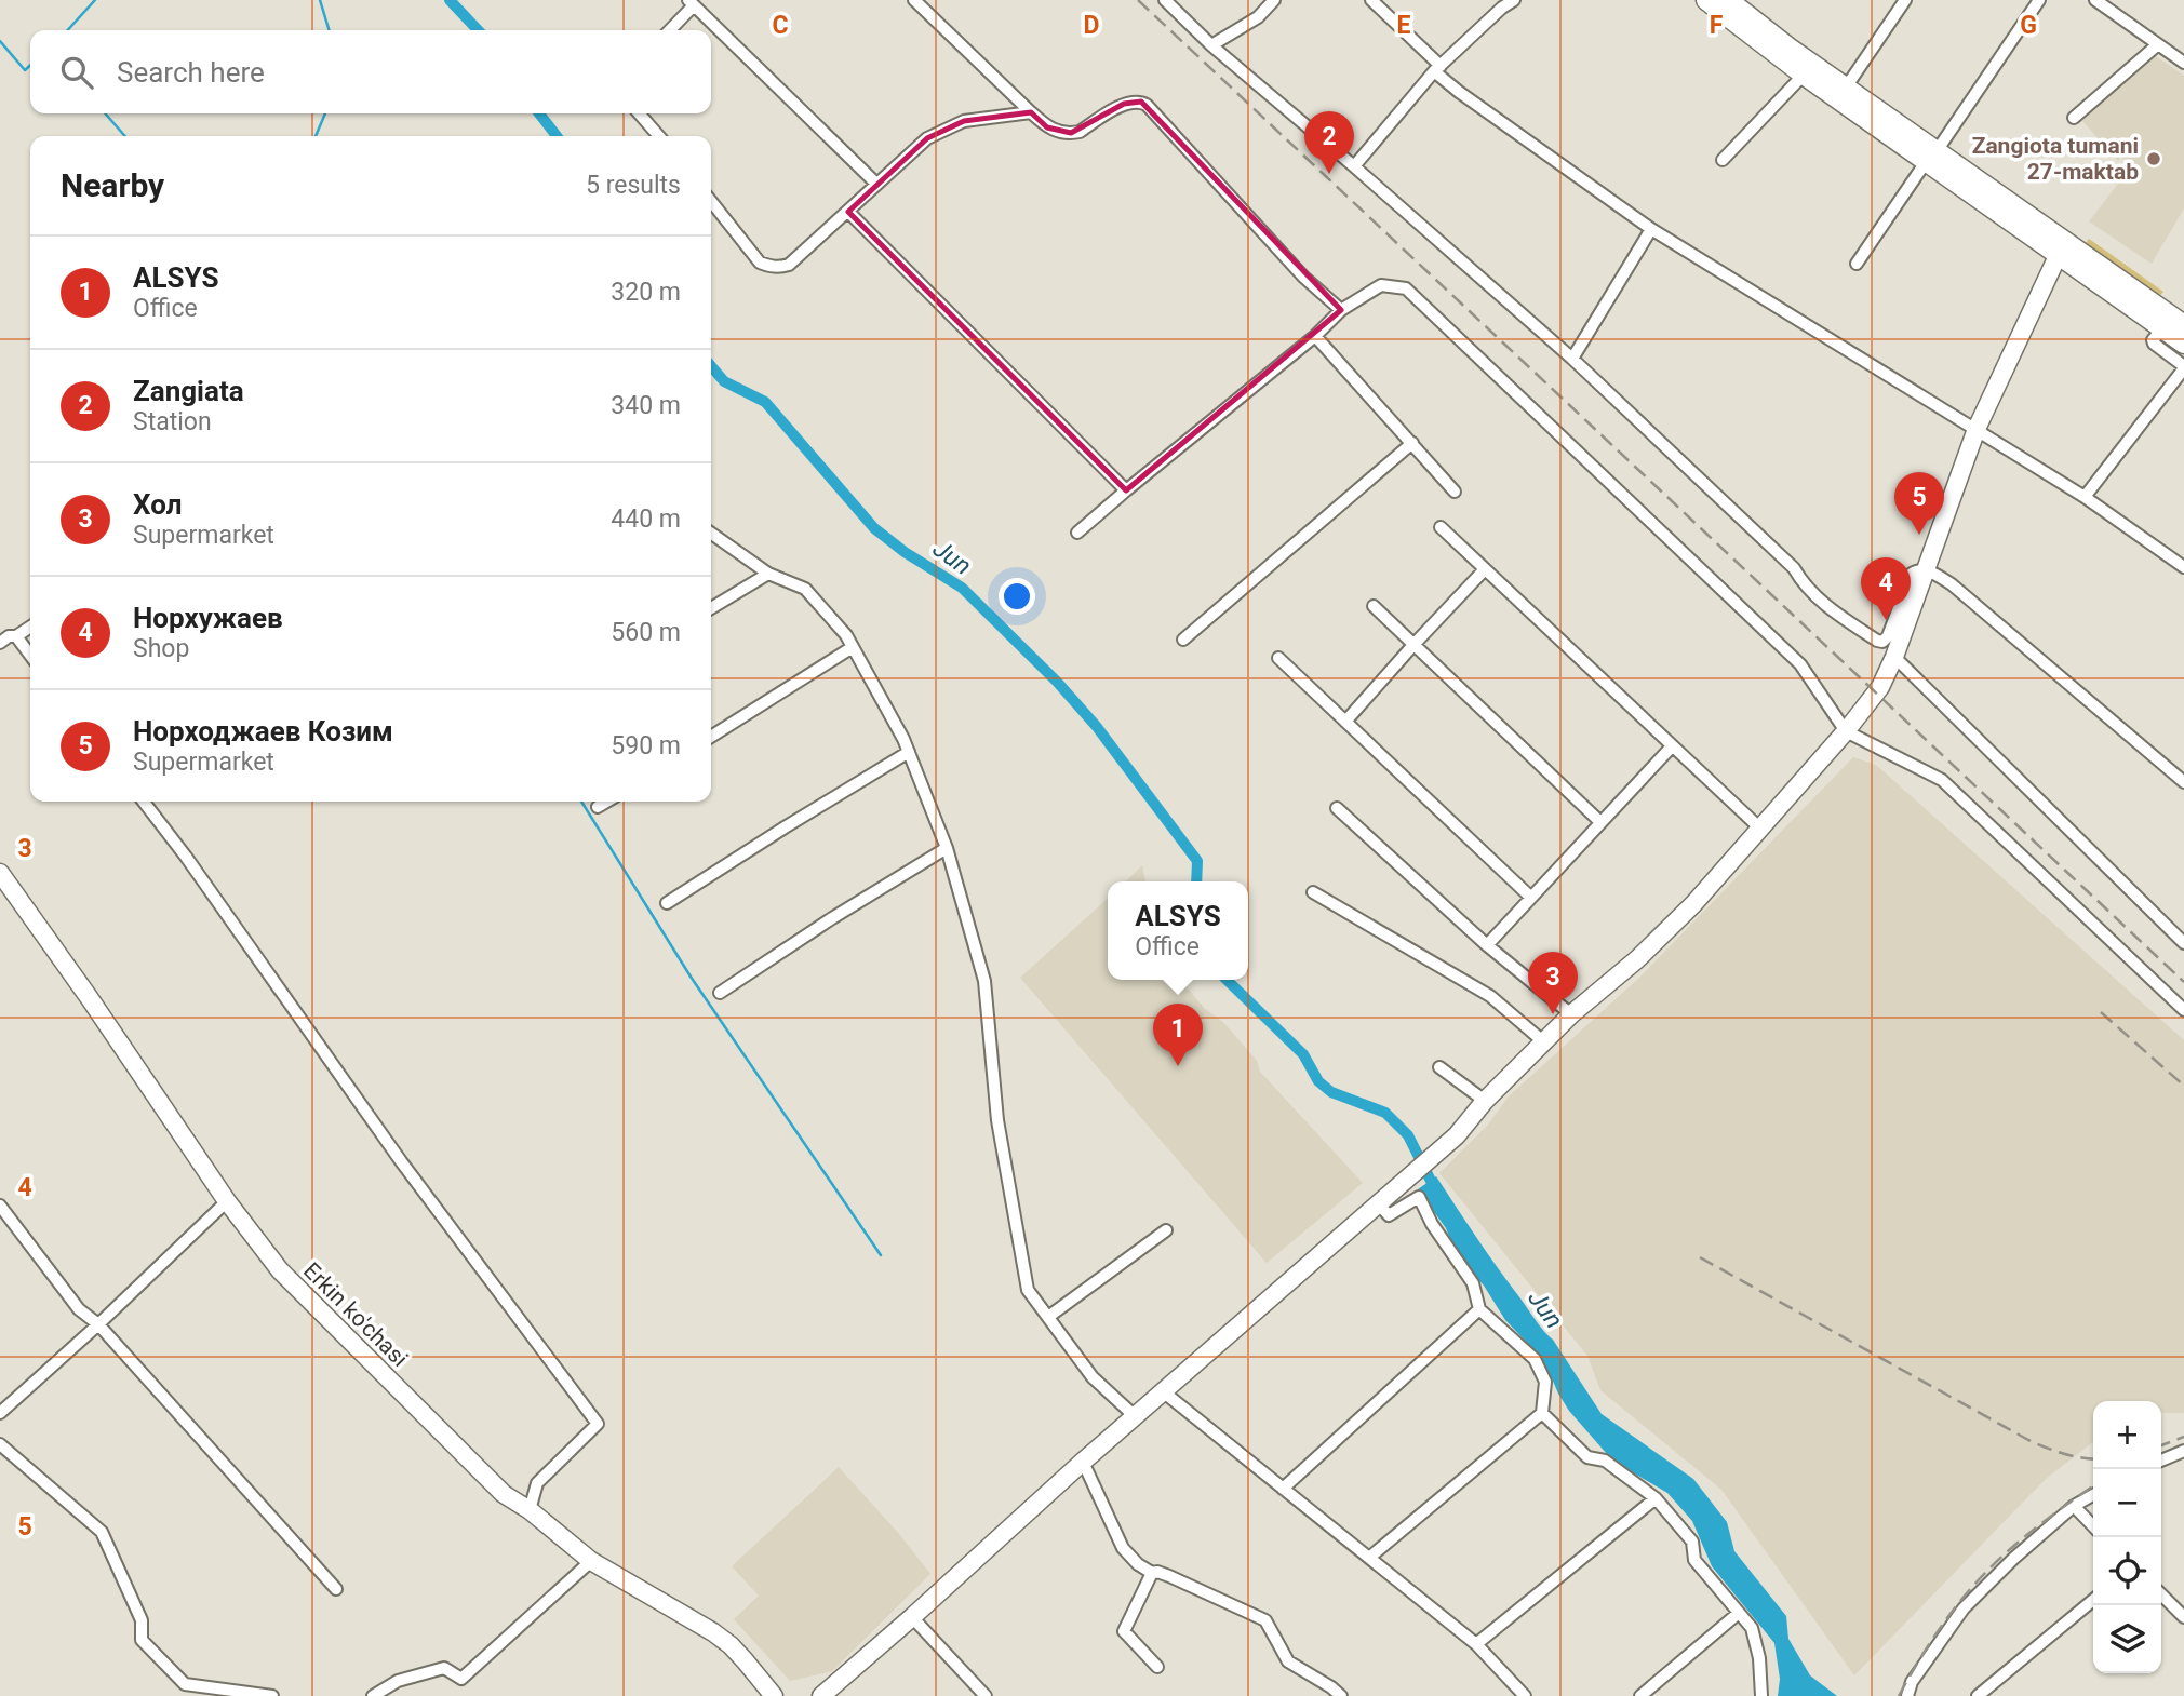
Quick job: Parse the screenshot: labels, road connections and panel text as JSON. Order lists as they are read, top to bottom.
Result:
{
  "streets": {
    "main road": ["Erkin ko'chasi"]
  },
  "water": ["Jun"],
  "places": ["Zangiota tumani 27-maktab"],
  "page": {
    "search": "Search here",
    "pins": [
      "2",
      "5",
      "4",
      "3",
      "1"
    ],
    "heading": ["Nearby", "5 results"],
    "list": [
      {
        "mark": "1",
        "name": "ALSYS",
        "note": "Office",
        "value": "320 m"
      },
      {
        "mark": "2",
        "name": "Zangiata",
        "note": "Station",
        "value": "340 m"
      },
      {
        "mark": "3",
        "name": "Хол",
        "note": "Supermarket",
        "value": "440 m"
      },
      {
        "mark": "4",
        "name": "Норхужаев",
        "note": "Shop",
        "value": "560 m"
      },
      {
        "mark": "5",
        "name": "Норходжаев Козим",
        "note": "Supermarket",
        "value": "590 m"
      }
    ],
    "popup": ["ALSYS", "Office"],
    "map_buttons": ["+", "−"]
  },
  "grid": {
    "columns": [
      "C",
      "D",
      "E",
      "F",
      "G"
    ],
    "rows": ["3", "4", "5"]
  }
}
